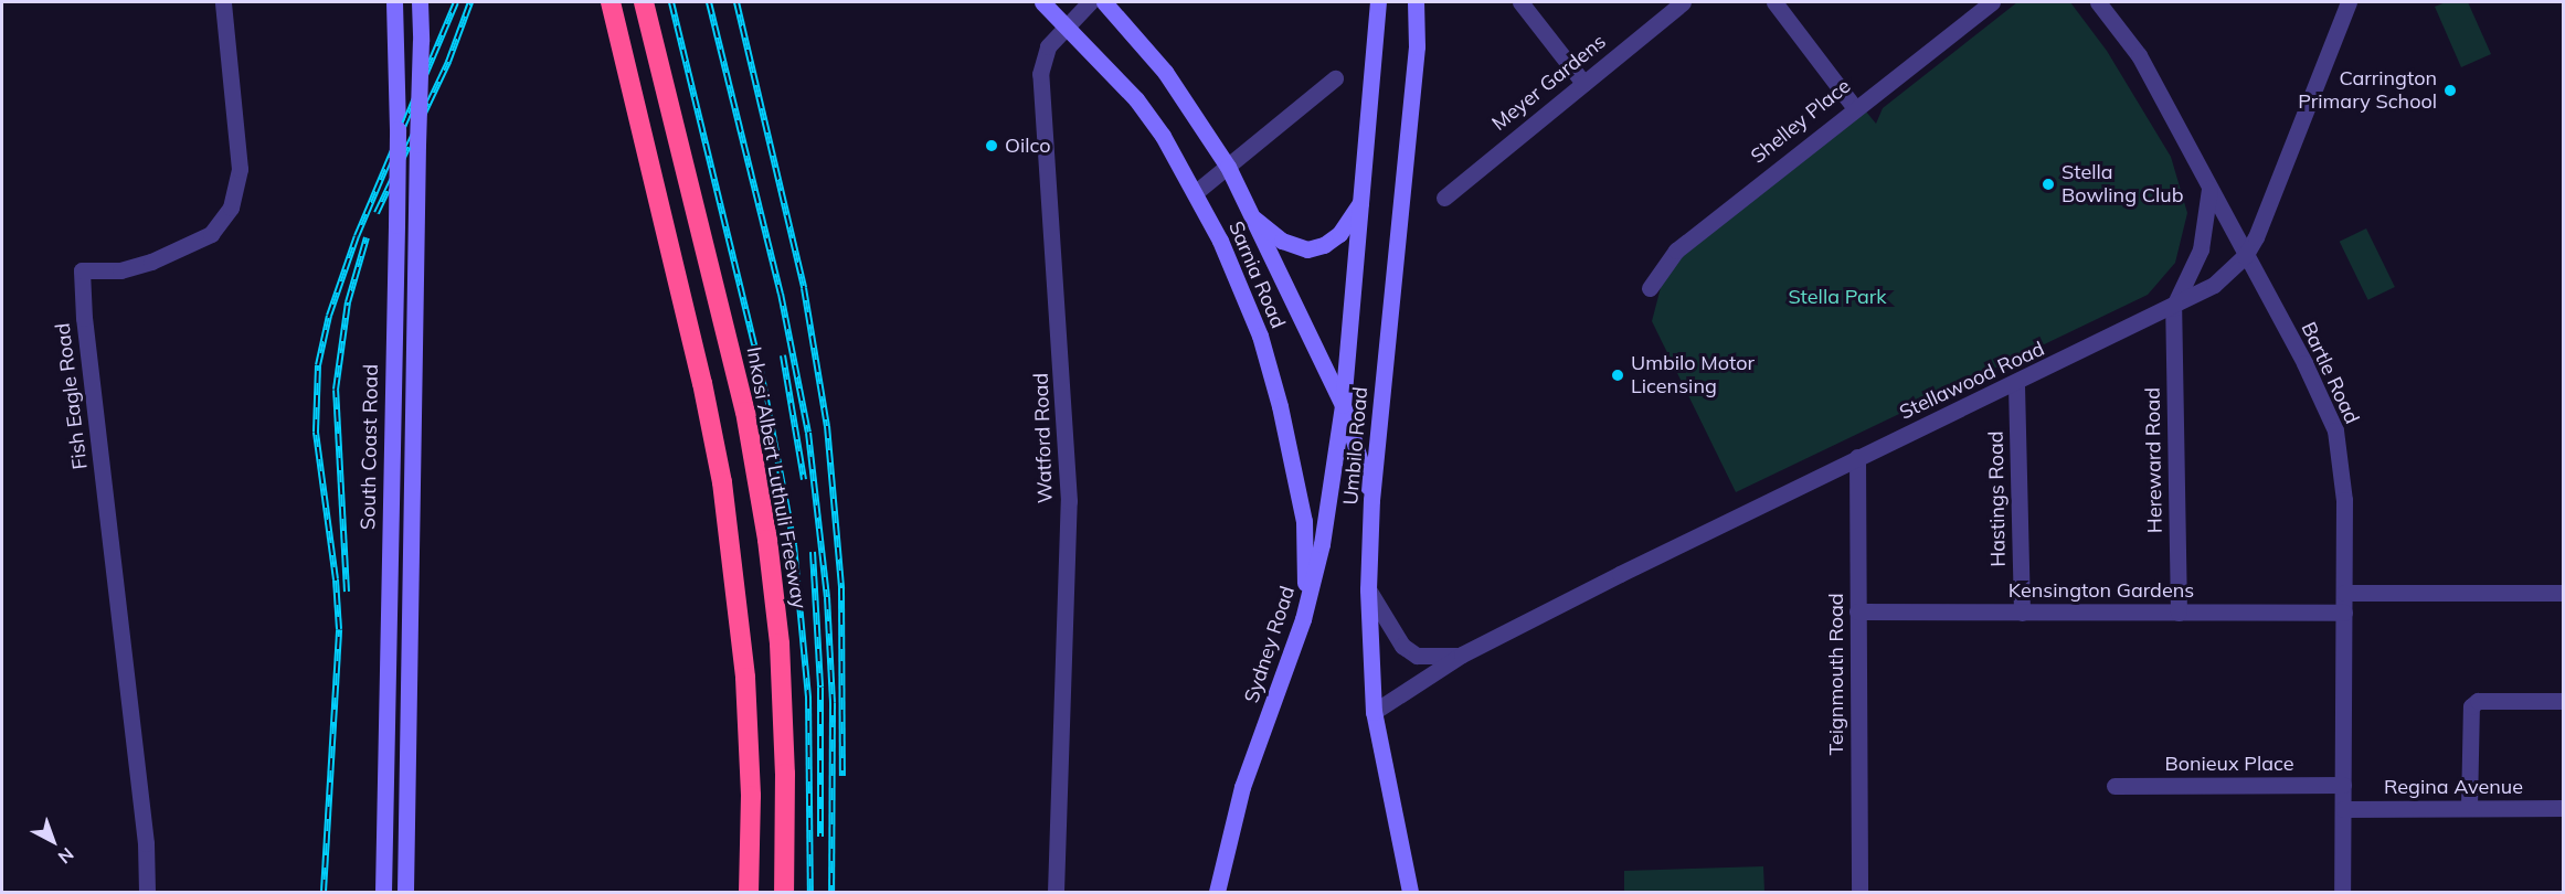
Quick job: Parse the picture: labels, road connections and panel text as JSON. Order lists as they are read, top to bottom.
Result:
{
  "streets": {
    "highway": ["Inkosi Albert Luthuli Freeway"],
    "main road": [
      "Sarnia Road",
      "Umbilo Road",
      "South Coast Road",
      "Sydney Road"
    ],
    "street": [
      "Meyer Gardens",
      "Shelley Place",
      "Bartle Road",
      "Stellawood Road",
      "Fish Eagle Road",
      "Watford Road",
      "Hereward Road",
      "Hastings Road",
      "Kensington Gardens",
      "Teignmouth Road",
      "Bonieux Place",
      "Regina Avenue"
    ]
  },
  "crossings": [
    ["Sarnia Road", "Watford Road"],
    ["Sarnia Road", "Umbilo Road"],
    ["Sarnia Road", "Sydney Road"],
    ["Bartle Road", "Stellawood Road"],
    ["Bartle Road", "Kensington Gardens"],
    ["Bartle Road", "Bonieux Place"],
    ["Bartle Road", "Regina Avenue"],
    ["Stellawood Road", "Umbilo Road"],
    ["Stellawood Road", "Hereward Road"],
    ["Stellawood Road", "Hastings Road"],
    ["Stellawood Road", "Teignmouth Road"],
    ["Umbilo Road", "Sydney Road"],
    ["Hereward Road", "Kensington Gardens"],
    ["Hastings Road", "Kensington Gardens"],
    ["Kensington Gardens", "Teignmouth Road"]
  ],
  "parks": ["Stella Park"],
  "places": [
    "Carrington Primary School",
    "Oilco",
    "Stella Bowling Club",
    "Umbilo Motor Licensing"
  ],
  "north": "bottom right"
}
